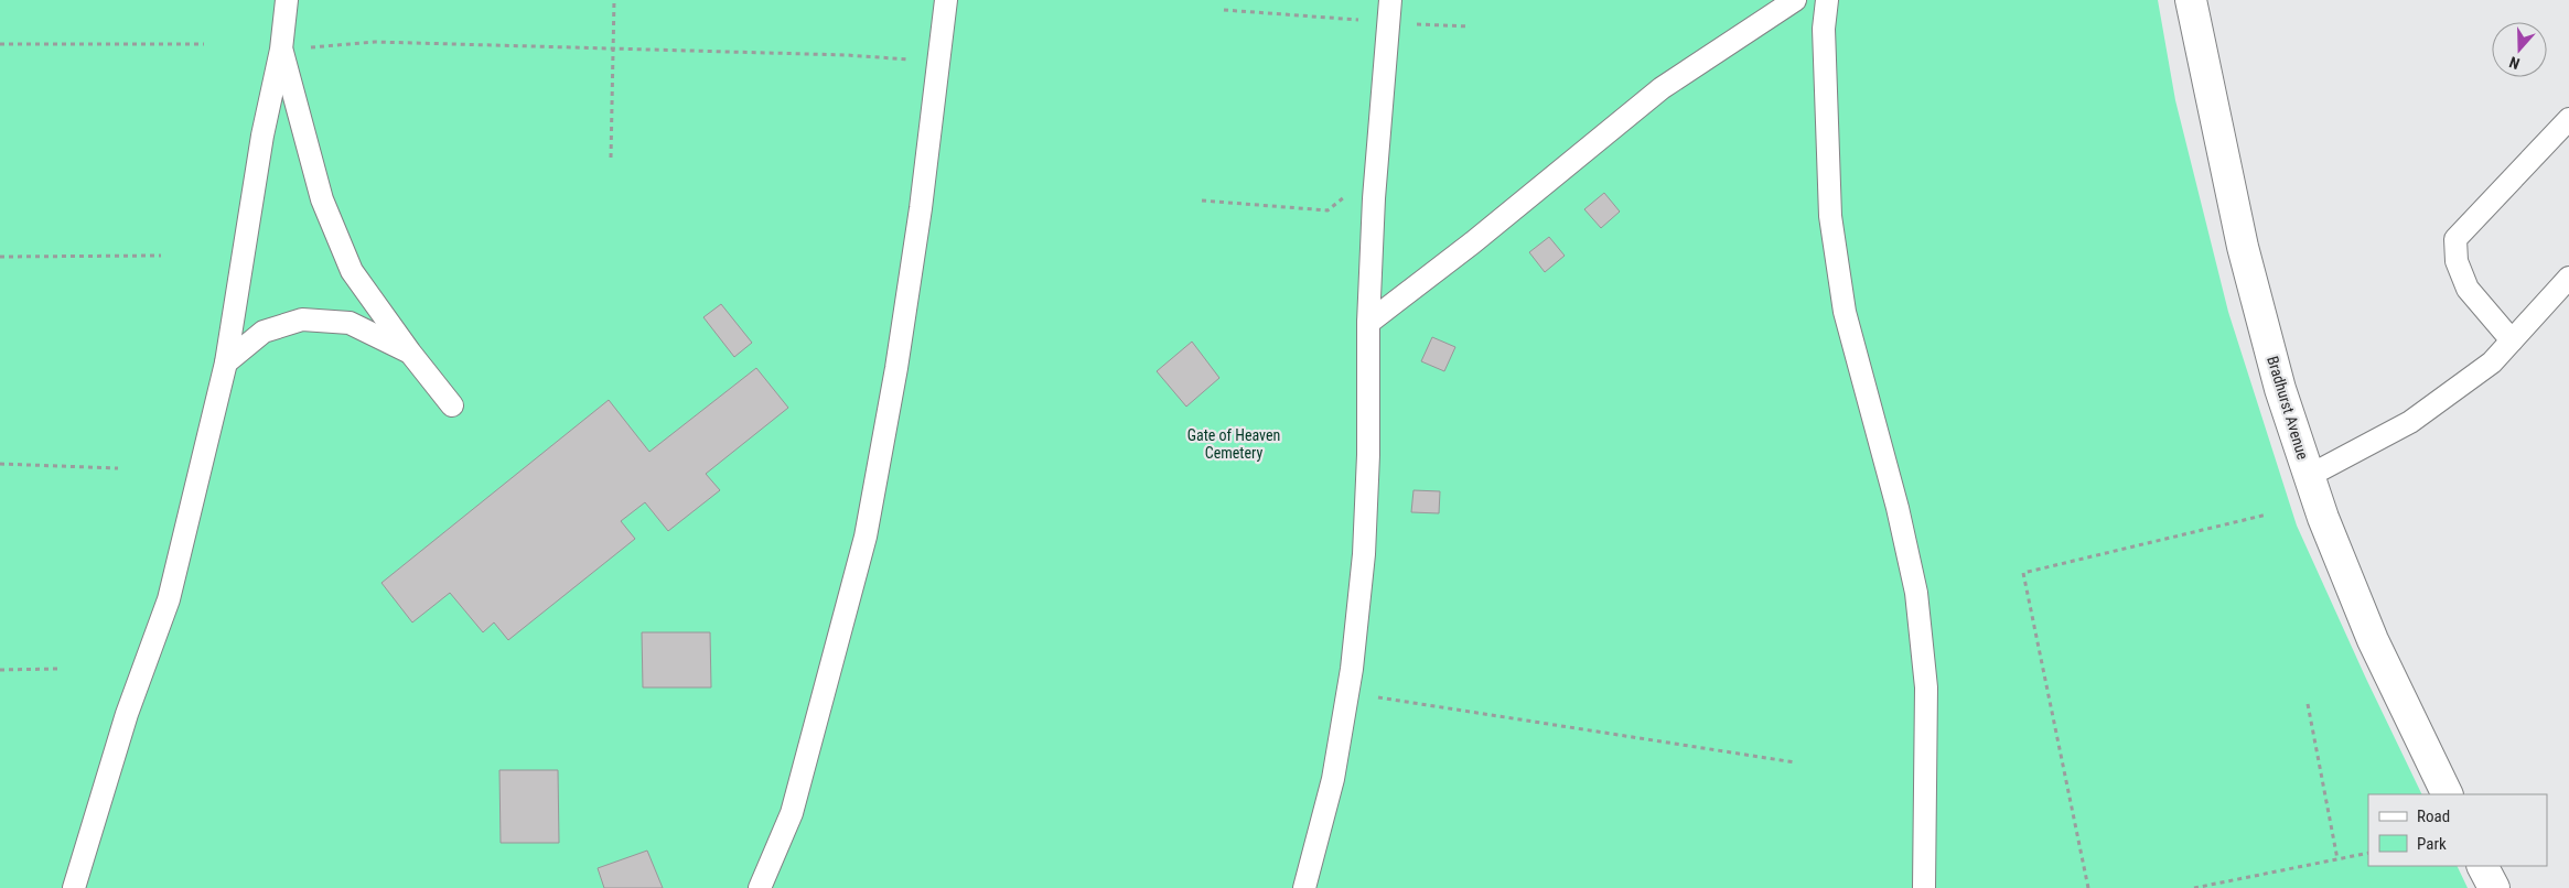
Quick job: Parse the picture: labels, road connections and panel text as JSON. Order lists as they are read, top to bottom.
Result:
{
  "streets": {
    "main road": ["Bradhurst Avenue"]
  },
  "parks": ["Gate of Heaven Cemetery"],
  "legend": ["Road", "Park"],
  "north": "bottom"
}
